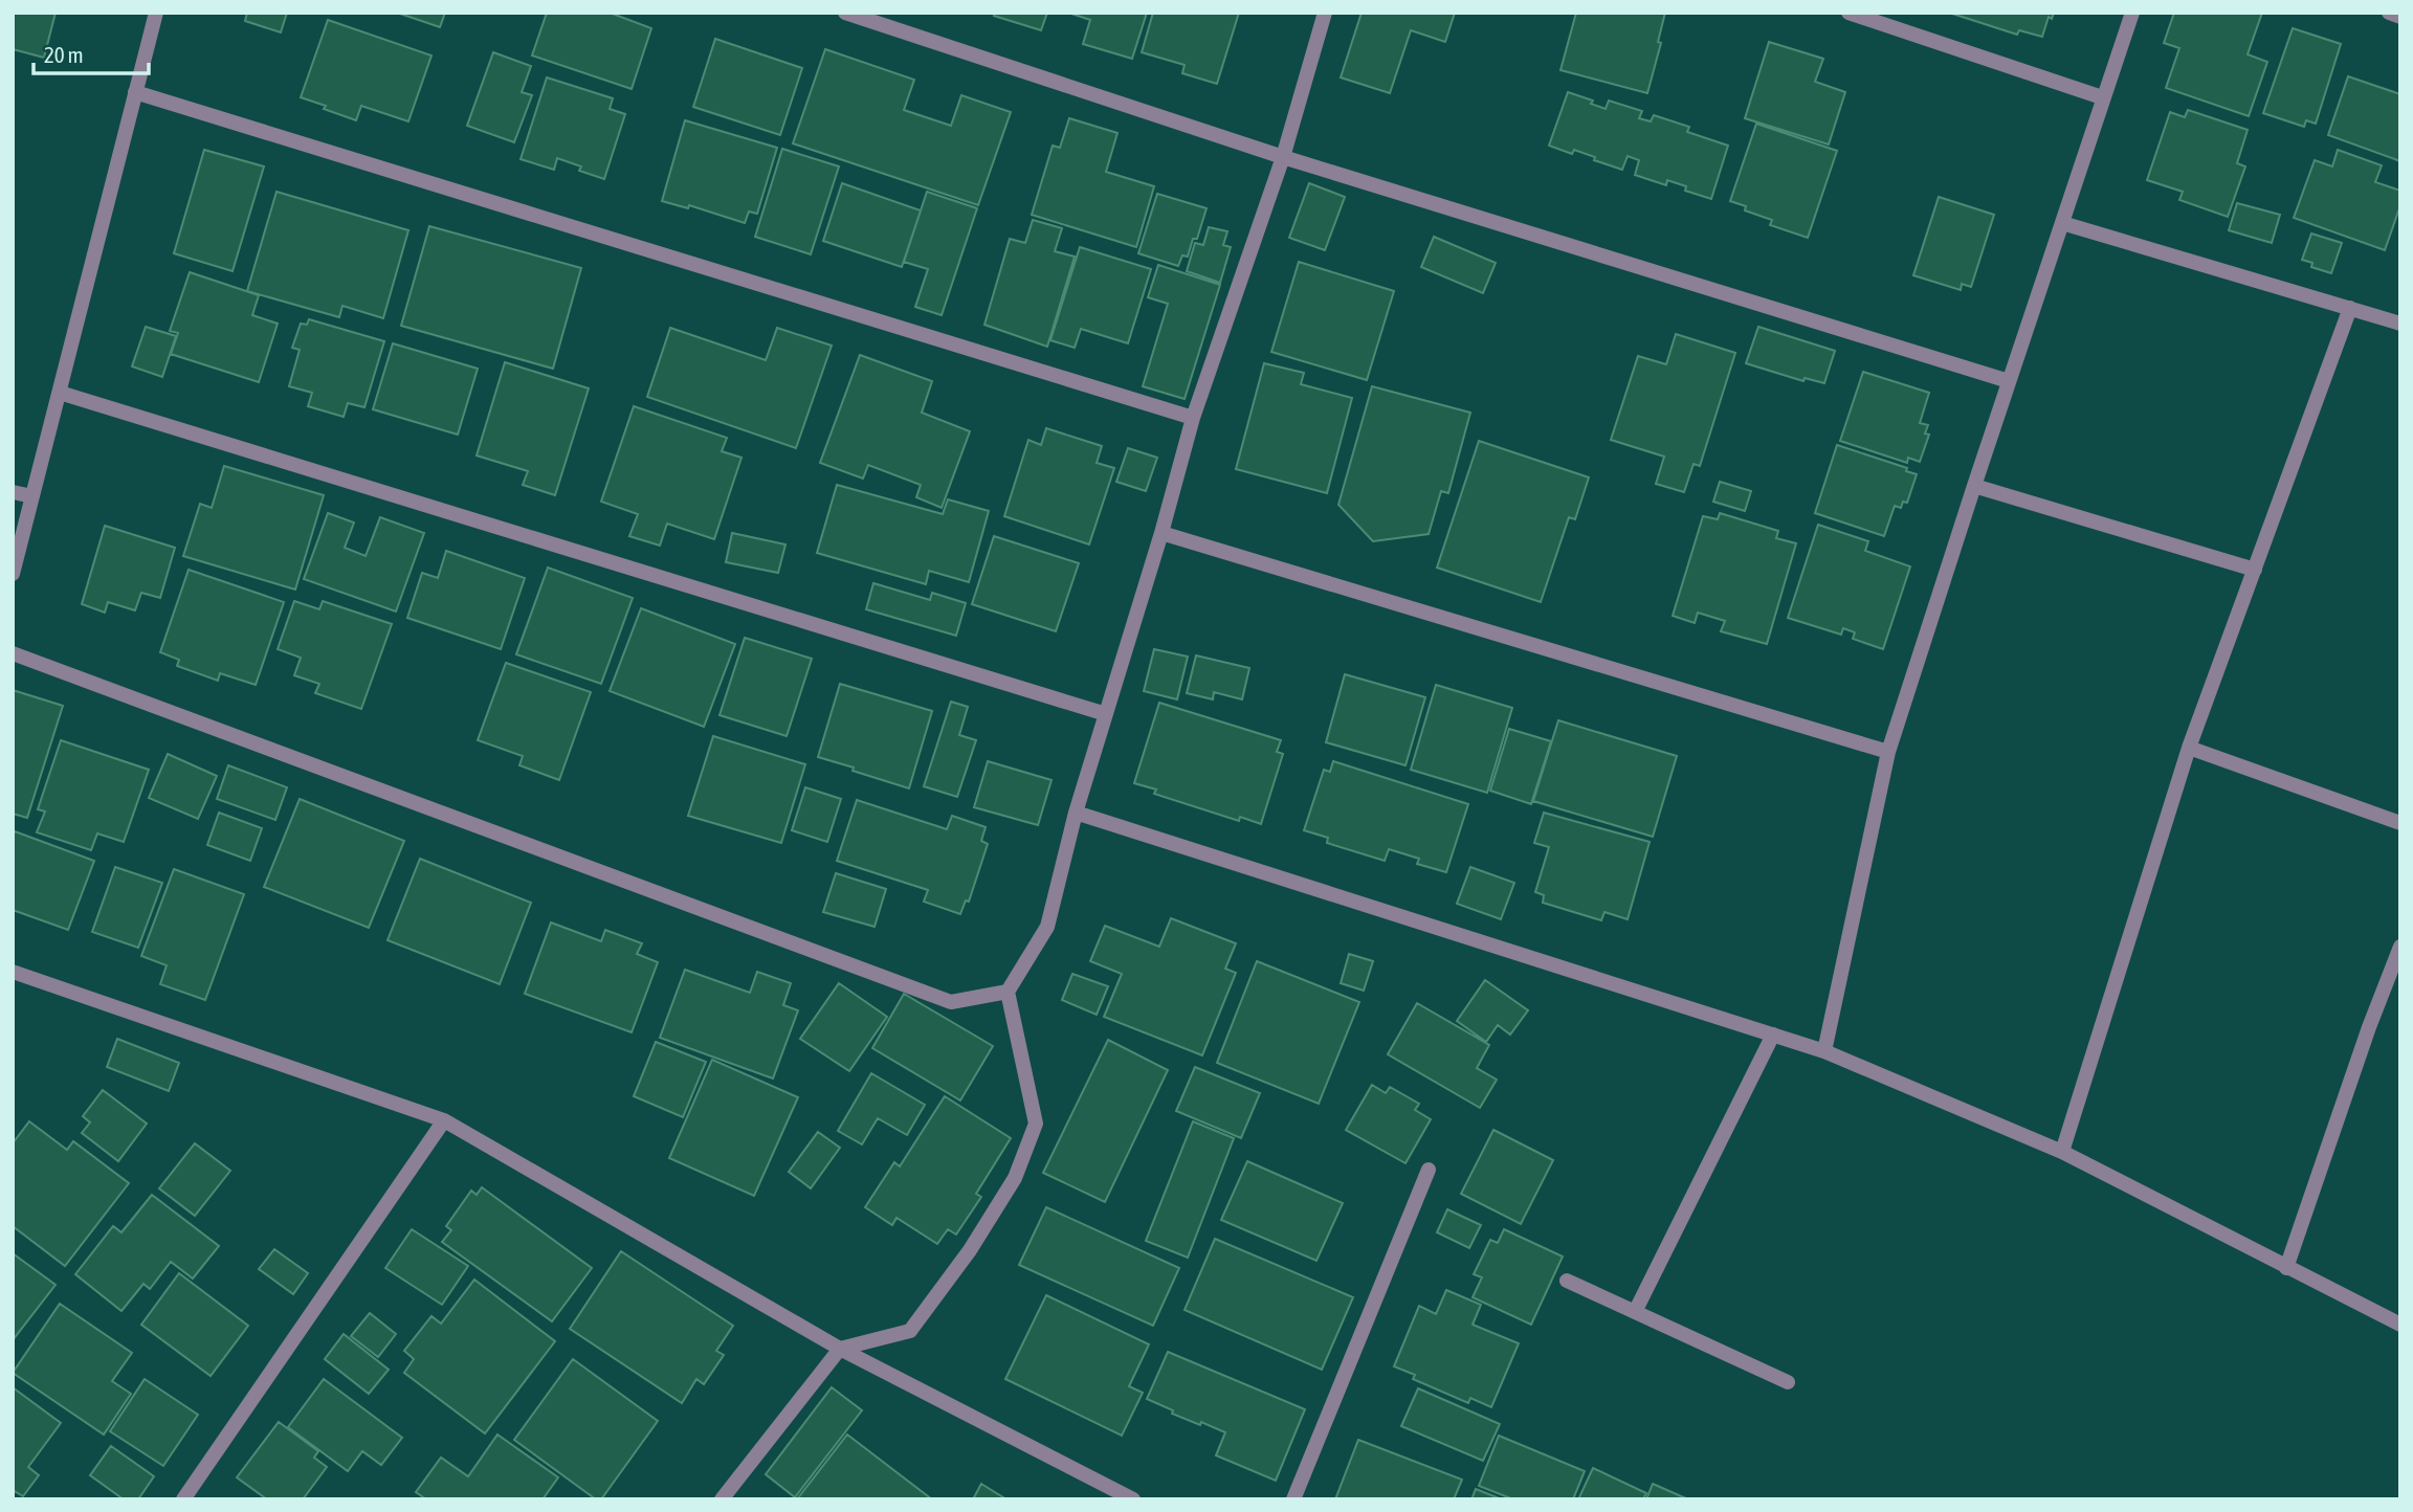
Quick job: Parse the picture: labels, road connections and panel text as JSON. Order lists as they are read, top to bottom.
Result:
{
  "scale_bar": "20 m"
}
